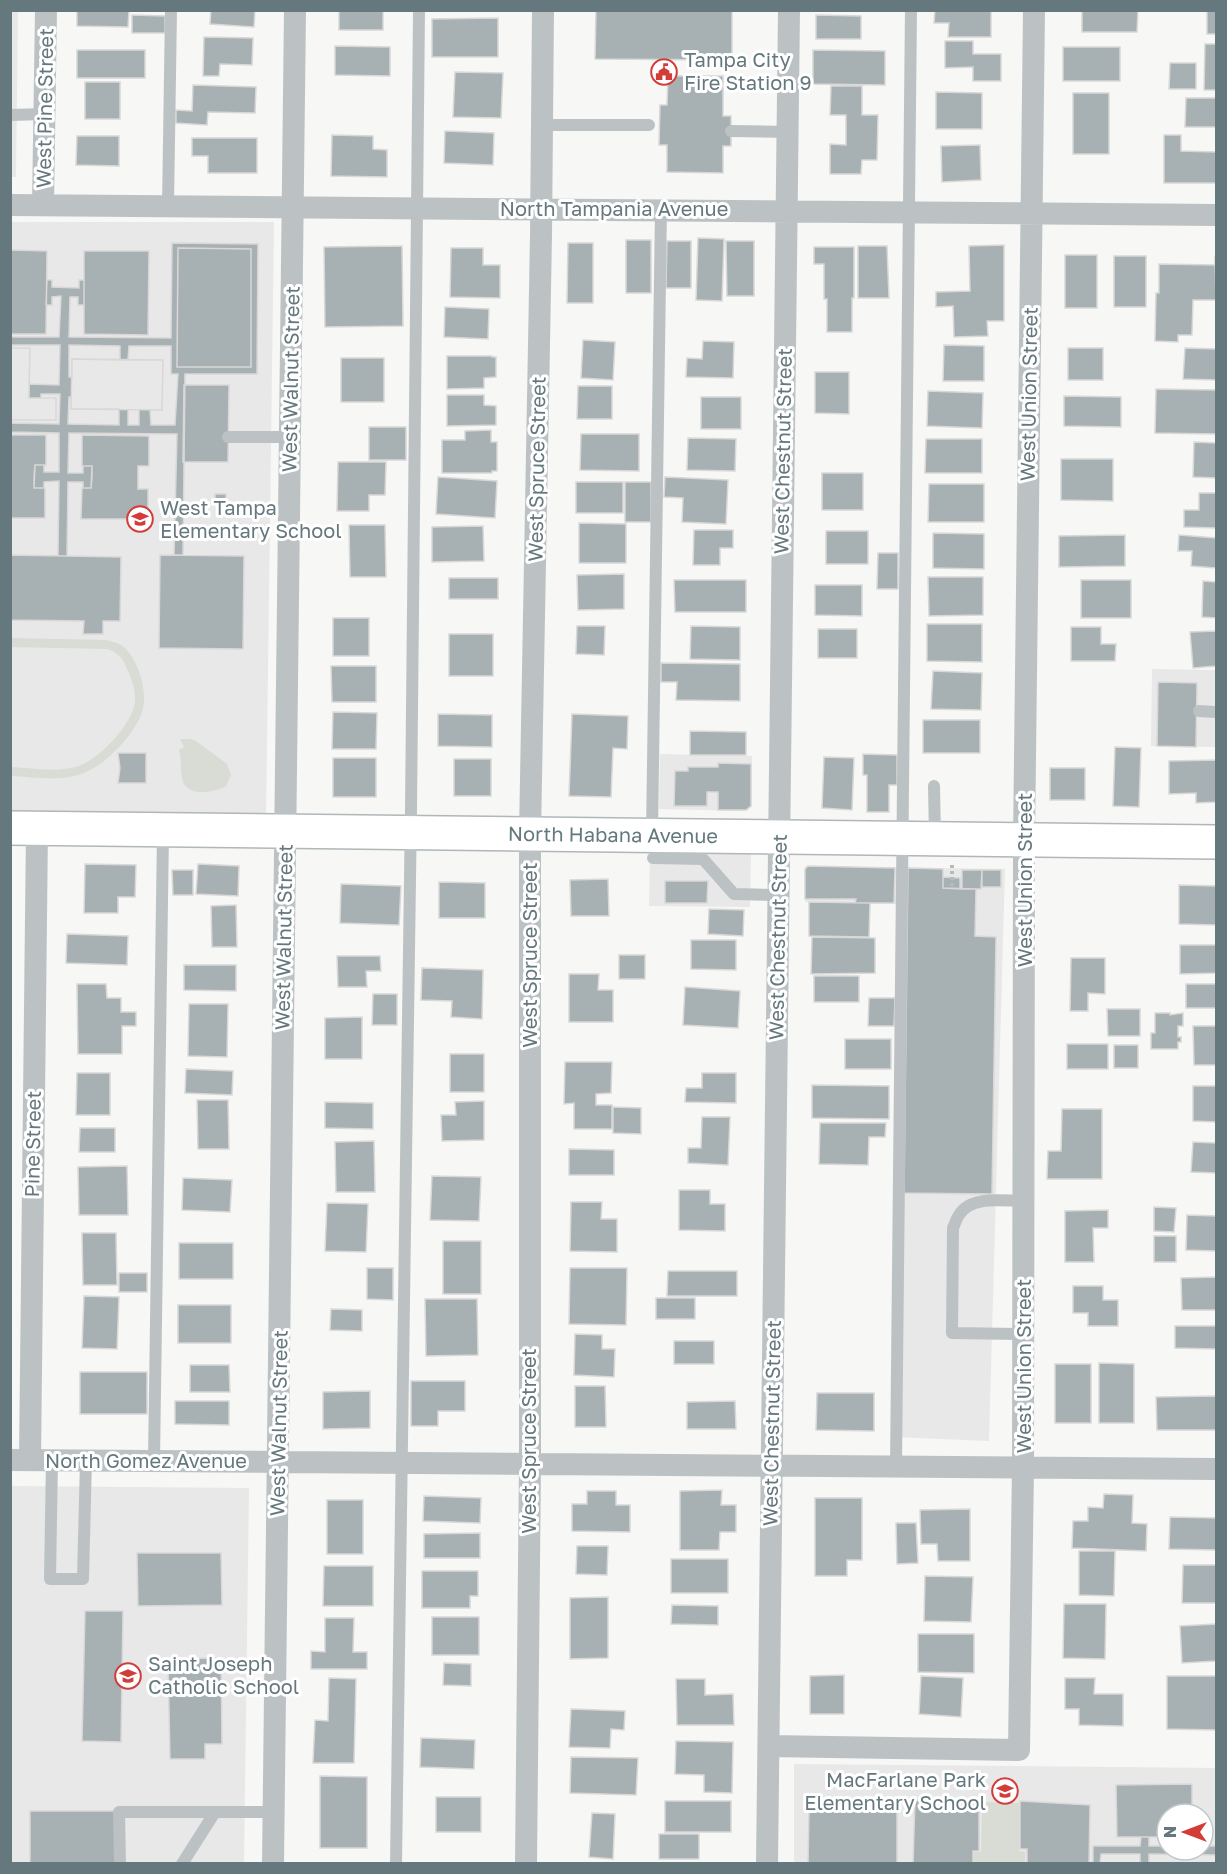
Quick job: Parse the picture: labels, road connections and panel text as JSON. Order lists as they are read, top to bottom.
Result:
{
  "streets": {
    "street": [
      "West Pine Street",
      "North Tampania Avenue",
      "West Walnut Street",
      "West Union Street",
      "West Chestnut Street",
      "West Spruce Street",
      "North Habana Avenue",
      "Pine Street",
      "North Gomez Avenue"
    ]
  },
  "crossings": [
    ["West Pine Street", "North Tampania Avenue"],
    ["North Tampania Avenue", "West Walnut Street"],
    ["North Tampania Avenue", "West Union Street"],
    ["North Tampania Avenue", "West Chestnut Street"],
    ["North Tampania Avenue", "West Spruce Street"],
    ["West Walnut Street", "North Habana Avenue"],
    ["West Walnut Street", "North Gomez Avenue"],
    ["West Union Street", "West Chestnut Street"],
    ["West Union Street", "North Habana Avenue"],
    ["West Union Street", "North Gomez Avenue"],
    ["West Chestnut Street", "North Habana Avenue"],
    ["West Chestnut Street", "North Gomez Avenue"],
    ["West Spruce Street", "North Habana Avenue"],
    ["West Spruce Street", "North Gomez Avenue"],
    ["North Habana Avenue", "Pine Street"],
    ["Pine Street", "North Gomez Avenue"]
  ],
  "places": {
    "public building": ["Tampa City Fire Station 9"],
    "school or university": ["West Tampa Elementary School", "Saint Joseph Catholic School", "MacFarlane Park Elementary School"]
  },
  "north": "left"
}
